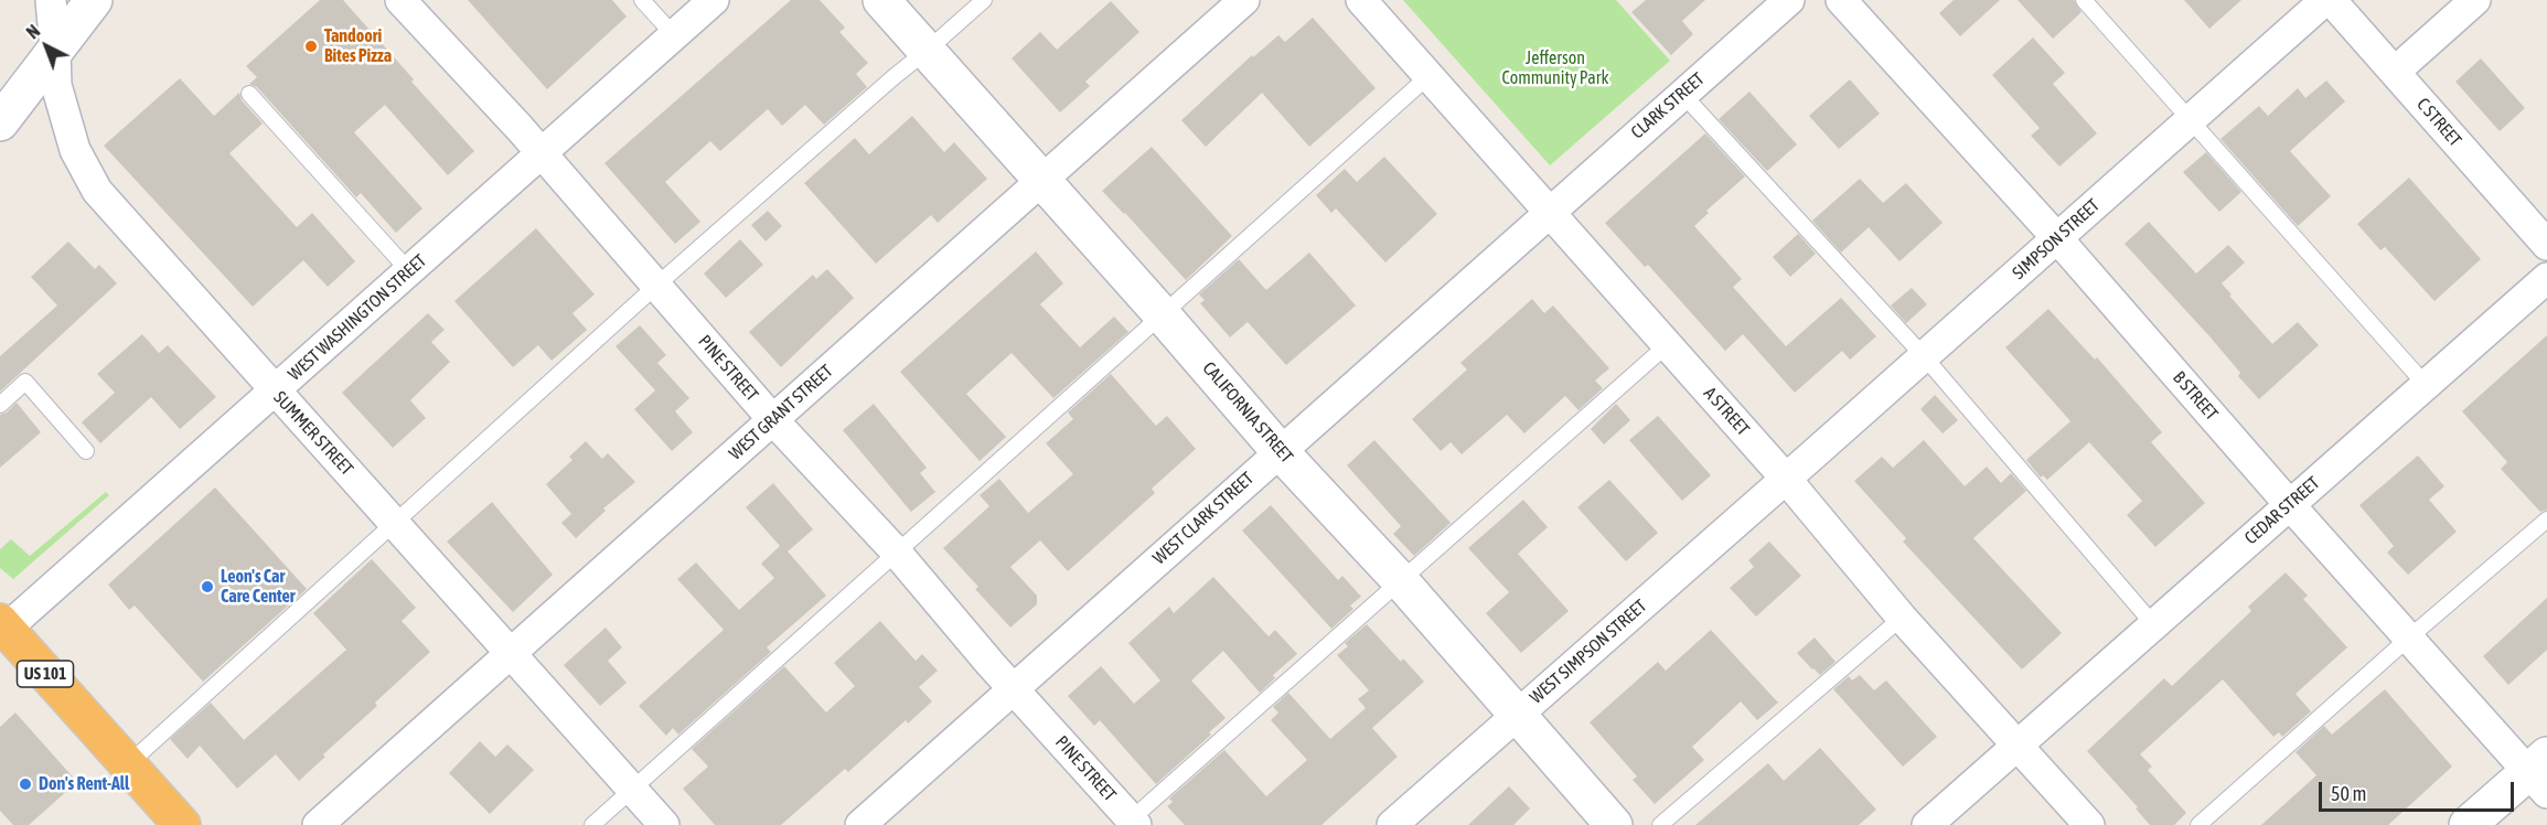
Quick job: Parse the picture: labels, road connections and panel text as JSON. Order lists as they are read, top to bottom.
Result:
{
  "streets": {
    "highway": ["US 101"],
    "street": [
      "CLARK STREET",
      "C STREET",
      "SIMPSON STREET",
      "WEST WASHINGTON STREET",
      "PINE STREET",
      "B STREET",
      "A STREET",
      "WEST GRANT STREET",
      "CALIFORNIA STREET",
      "SUMMER STREET",
      "CEDAR STREET",
      "WEST CLARK STREET",
      "WEST SIMPSON STREET"
    ]
  },
  "crossings": [
    ["CLARK STREET", "A STREET"],
    ["CLARK STREET", "WEST CLARK STREET"],
    ["SIMPSON STREET", "B STREET"],
    ["SIMPSON STREET", "A STREET"],
    ["SIMPSON STREET", "WEST SIMPSON STREET"],
    ["WEST WASHINGTON STREET", "PINE STREET"],
    ["WEST WASHINGTON STREET", "SUMMER STREET"],
    ["WEST WASHINGTON STREET", "US 101"],
    ["PINE STREET", "WEST GRANT STREET"],
    ["PINE STREET", "WEST CLARK STREET"],
    ["B STREET", "CEDAR STREET"],
    ["A STREET", "CEDAR STREET"],
    ["A STREET", "WEST CLARK STREET"],
    ["A STREET", "WEST SIMPSON STREET"],
    ["WEST GRANT STREET", "CALIFORNIA STREET"],
    ["WEST GRANT STREET", "SUMMER STREET"],
    ["CALIFORNIA STREET", "WEST CLARK STREET"],
    ["CALIFORNIA STREET", "WEST SIMPSON STREET"]
  ],
  "parks": ["Jefferson Community Park"],
  "places": ["Tandoori Bites Pizza", "Leon's Car Care Center", "Don's Rent-All"],
  "scale_bar": "50 m",
  "north": "top left"
}
